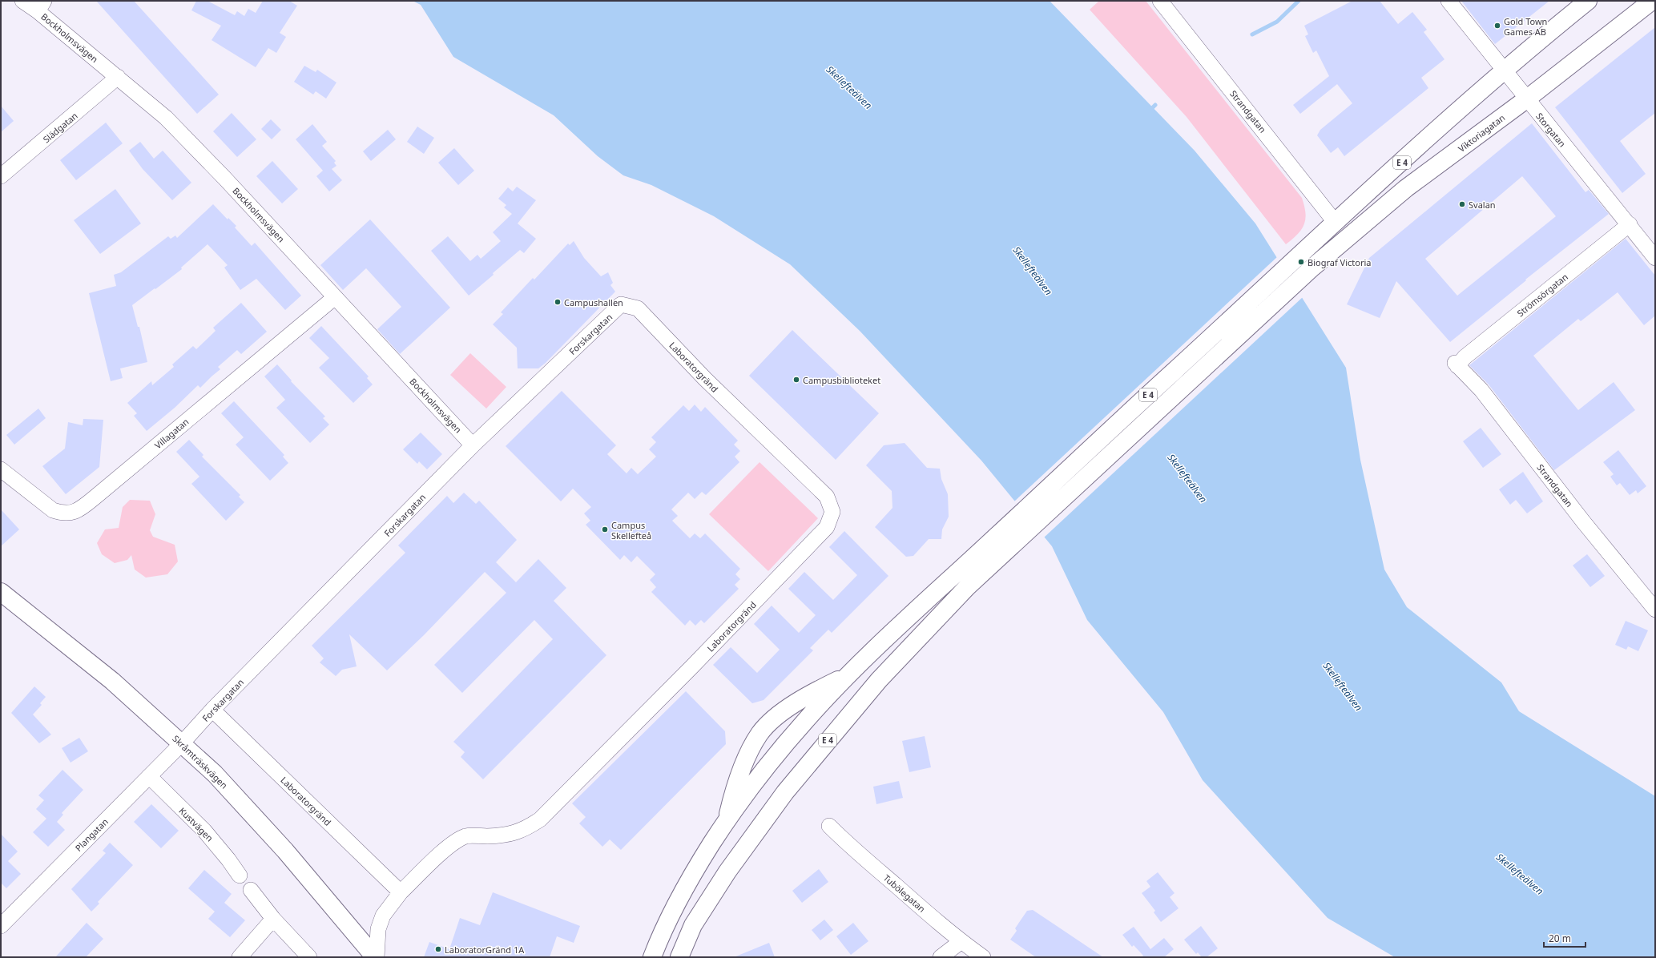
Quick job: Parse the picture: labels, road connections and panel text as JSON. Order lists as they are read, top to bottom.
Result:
{
  "streets": {
    "main road": ["Viktoriagatan", "E 4", "Skråmträskvägen"],
    "street": [
      "Bockholmsvägen",
      "Strandgatan",
      "Slädgatan",
      "Storgatan",
      "Strömsörgatan",
      "Forskargatan",
      "Laboratorgränd",
      "Villagatan",
      "Kustvägen",
      "Plangatan",
      "Tubölegatan"
    ]
  },
  "crossings": [
    ["Bockholmsvägen", "Slädgatan"],
    ["Bockholmsvägen", "Forskargatan"],
    ["Bockholmsvägen", "Villagatan"],
    ["Strandgatan", "E 4"],
    ["Strandgatan", "Strömsörgatan"],
    ["Storgatan", "Viktoriagatan"],
    ["Storgatan", "E 4"],
    ["Storgatan", "Strömsörgatan"],
    ["Viktoriagatan", "E 4"],
    ["Forskargatan", "Laboratorgränd"],
    ["Forskargatan", "Skråmträskvägen"],
    ["Forskargatan", "Plangatan"],
    ["Laboratorgränd", "Skråmträskvägen"],
    ["Skråmträskvägen", "Plangatan"],
    ["Kustvägen", "Plangatan"]
  ],
  "water": ["Skellefteälven"],
  "places": [
    "Gold Town Games AB",
    "Svalan",
    "Biograf Victoria",
    "Campushallen",
    "Campusbiblioteket",
    "Campus Skellefteå",
    "LaboratorGränd 1A"
  ],
  "scale_bar": "20 m"
}
